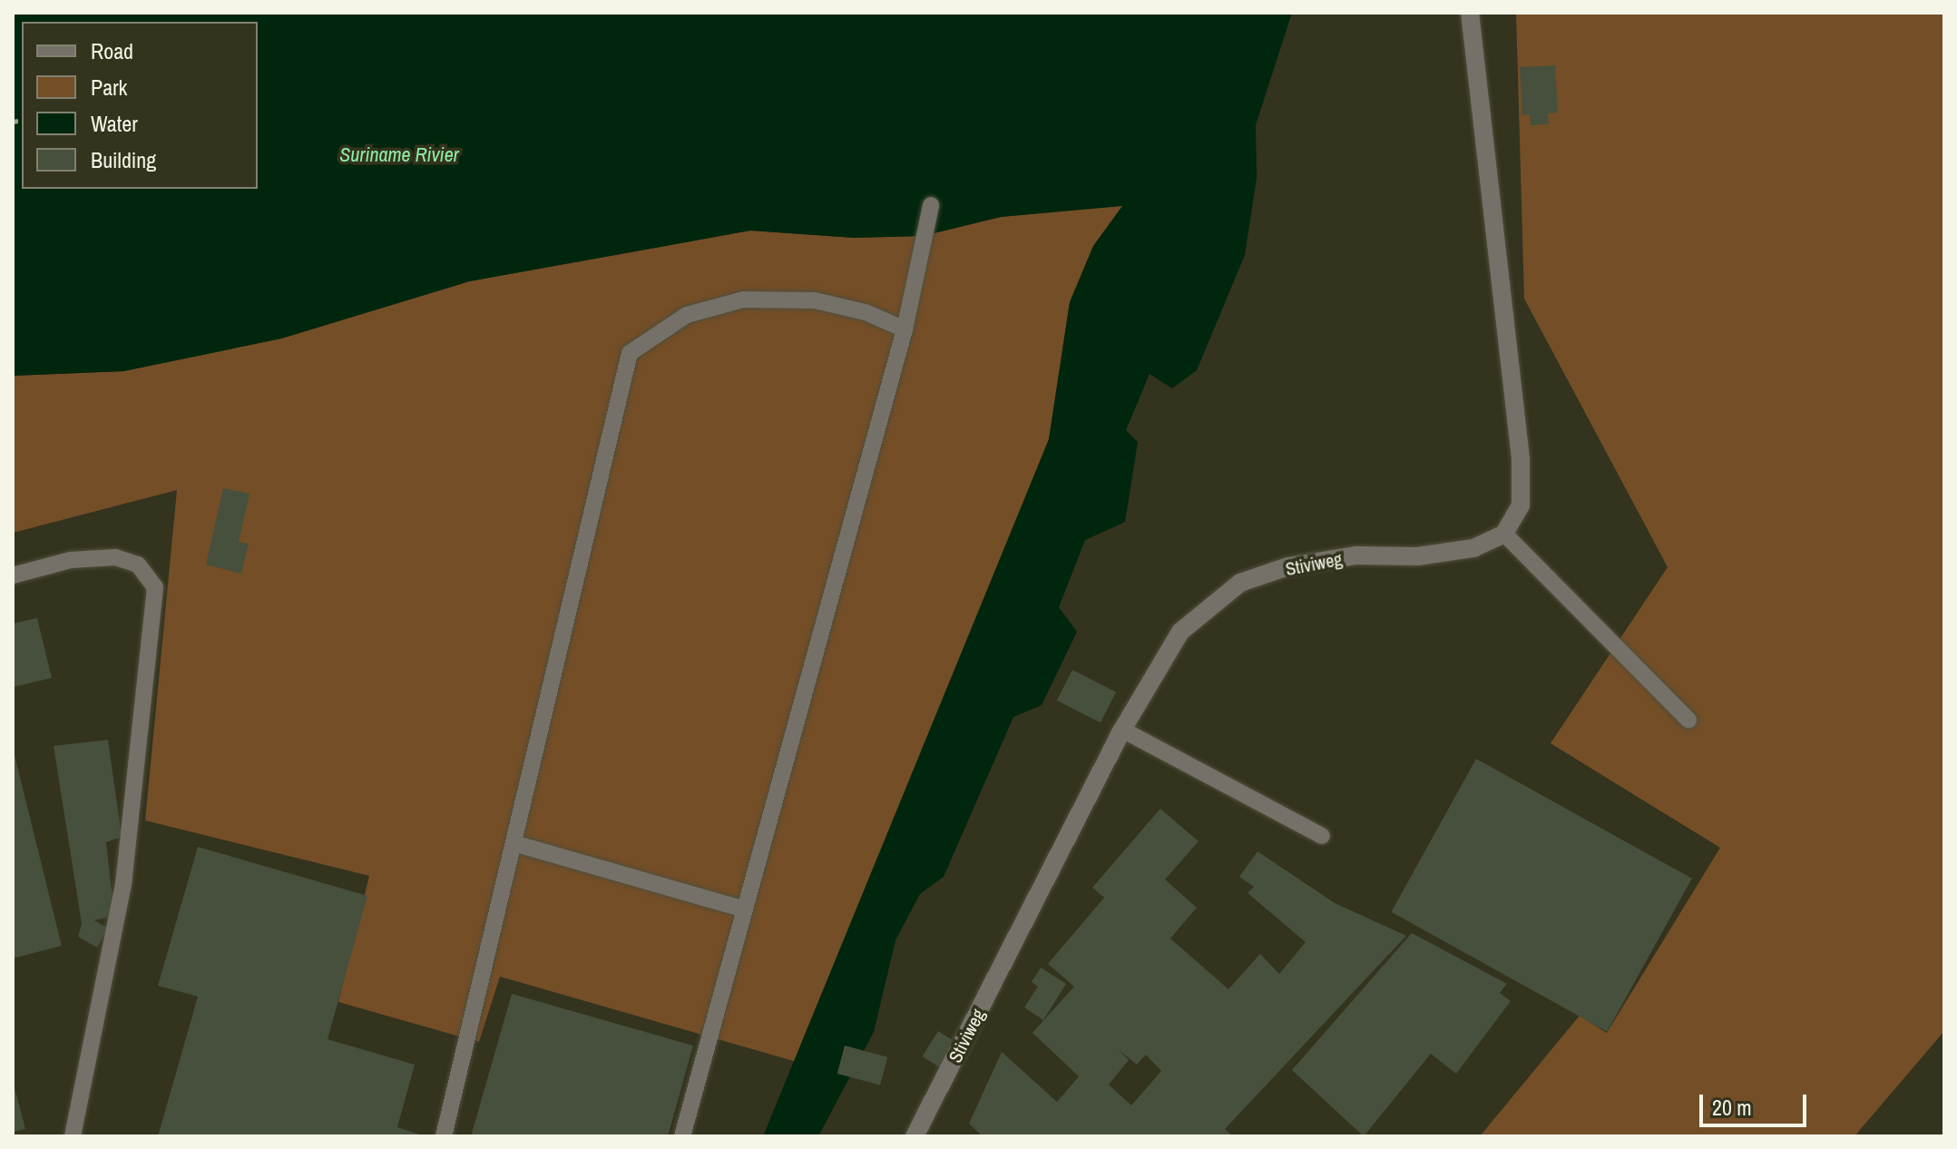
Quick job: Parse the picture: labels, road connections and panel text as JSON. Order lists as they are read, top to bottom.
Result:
{
  "streets": {
    "street": ["Stiviweg"]
  },
  "water": ["Suriname Rivier"],
  "legend": [
    "Road",
    "Park",
    "Water",
    "Building"
  ],
  "scale_bar": "20 m"
}
